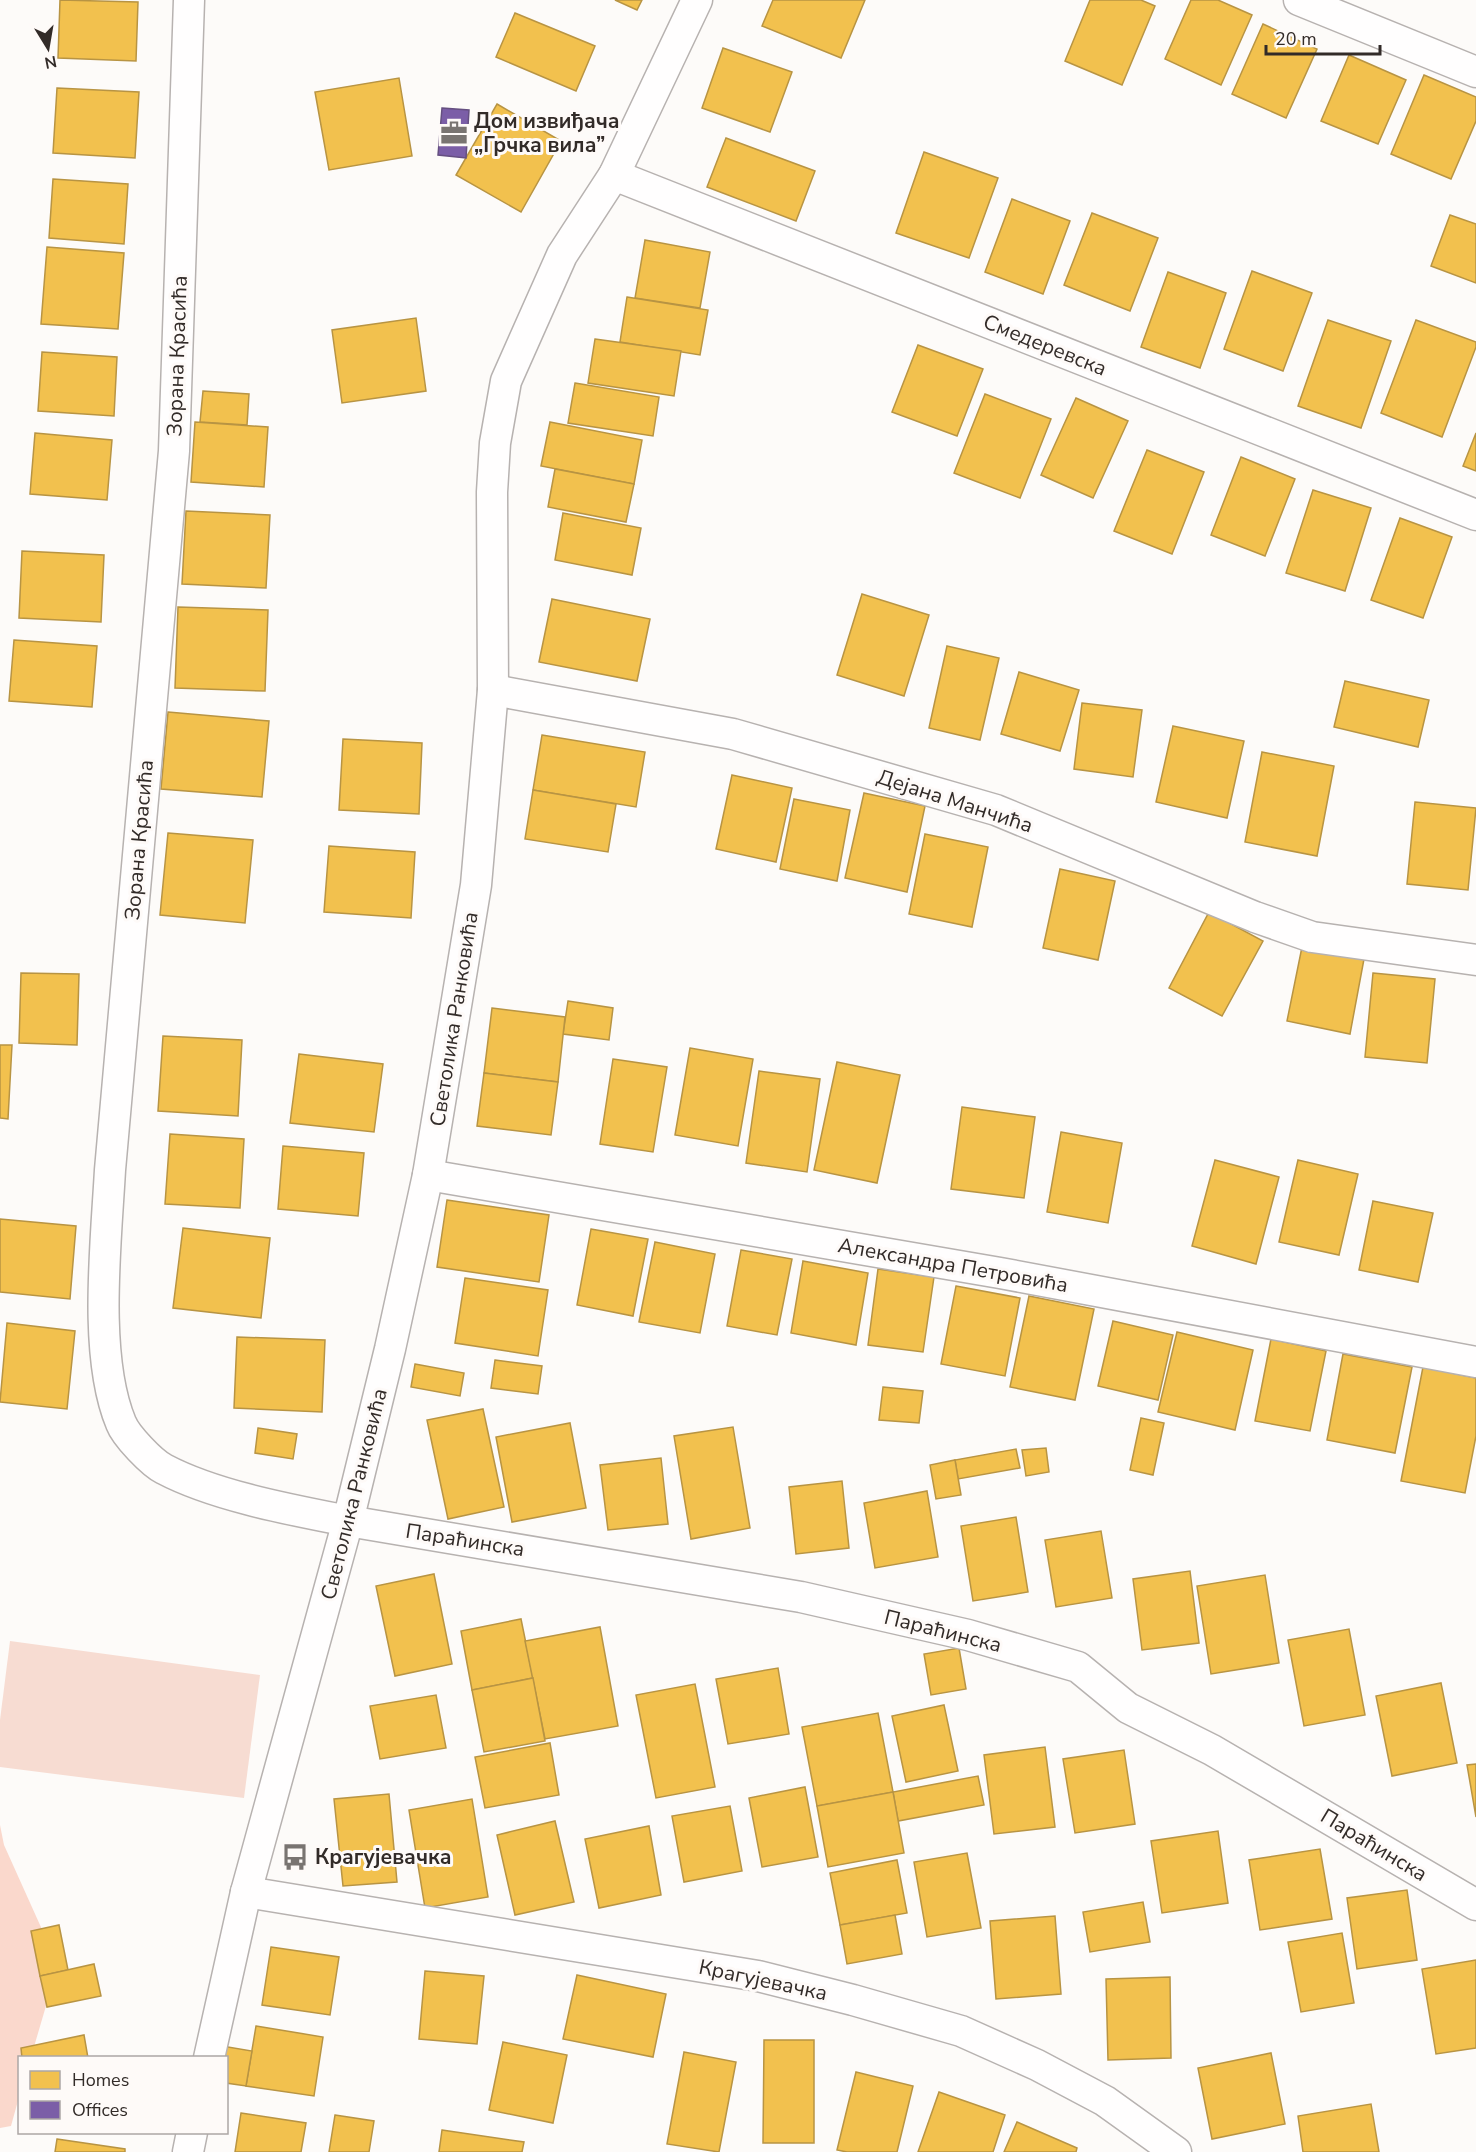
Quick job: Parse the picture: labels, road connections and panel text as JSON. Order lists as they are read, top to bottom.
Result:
{
  "streets": {
    "street": [
      "Смедеревска",
      "Зорана Красића",
      "Дејана Манчића",
      "Светолика Ранковића",
      "Александра Петровића",
      "Параћинска",
      "Крагујевачка"
    ]
  },
  "crossings": [
    ["Смедеревска", "Светолика Ранковића"],
    ["Зорана Красића", "Светолика Ранковића"],
    ["Зорана Красића", "Параћинска"],
    ["Дејана Манчића", "Светолика Ранковића"],
    ["Светолика Ранковића", "Александра Петровића"],
    ["Светолика Ранковића", "Параћинска"],
    ["Светолика Ранковића", "Крагујевачка"]
  ],
  "places": {
    "office": ["Дом извиђача „Грчка вила”"],
    "bus stop": ["Крагујевачка"]
  },
  "legend": ["Homes", "Offices"],
  "scale_bar": "20 m",
  "north": "bottom"
}
